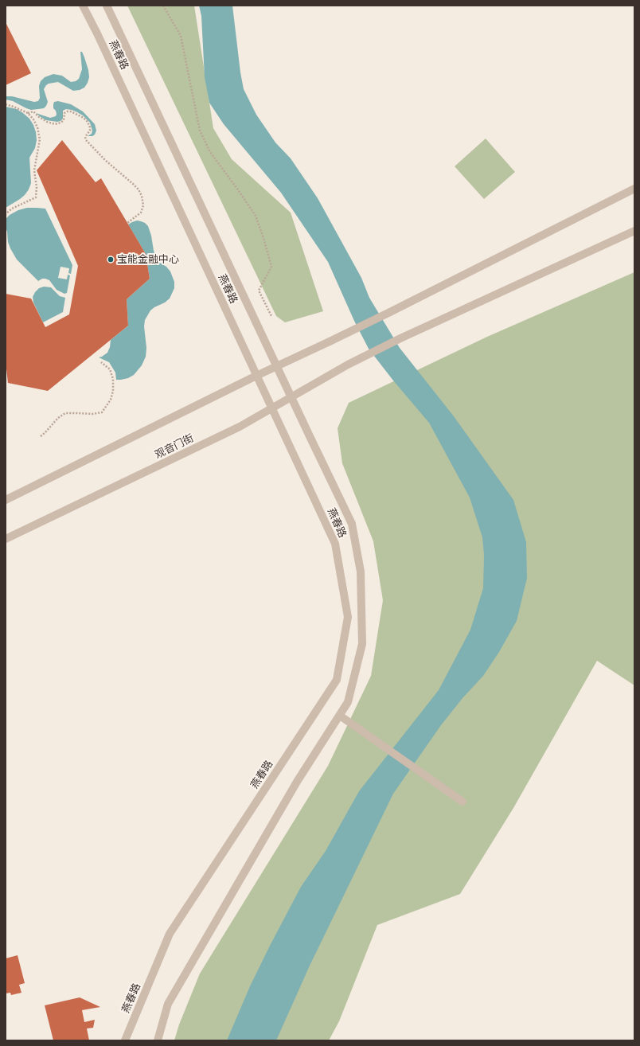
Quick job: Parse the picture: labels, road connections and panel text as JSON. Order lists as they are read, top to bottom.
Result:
{
  "streets": {
    "street": ["燕春路", "观音门街"]
  },
  "crossings": [
    ["燕春路", "观音门街"]
  ],
  "places": ["宝能金融中心"]
}
